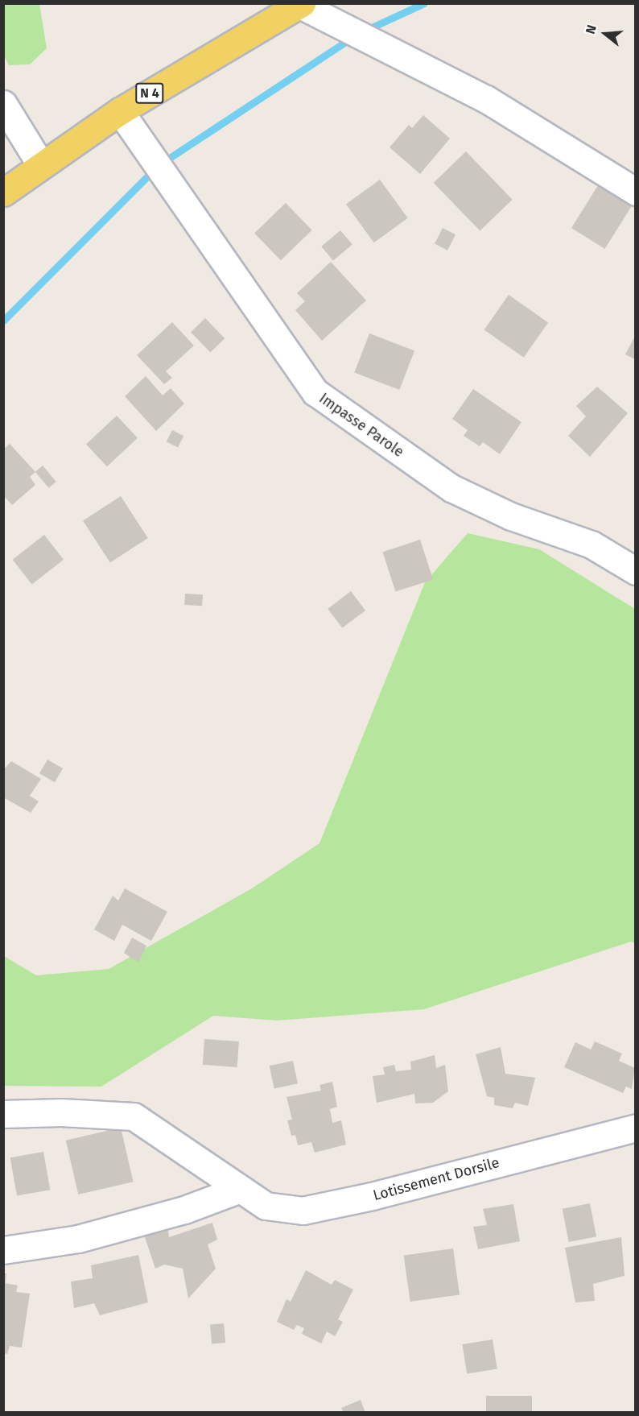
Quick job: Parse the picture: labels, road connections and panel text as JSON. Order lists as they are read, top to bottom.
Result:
{
  "streets": {
    "main road": ["N 4"],
    "street": ["Impasse Parole", "Lotissement Dorsile"]
  },
  "crossings": [
    ["N 4", "Impasse Parole"]
  ],
  "north": "left"
}
